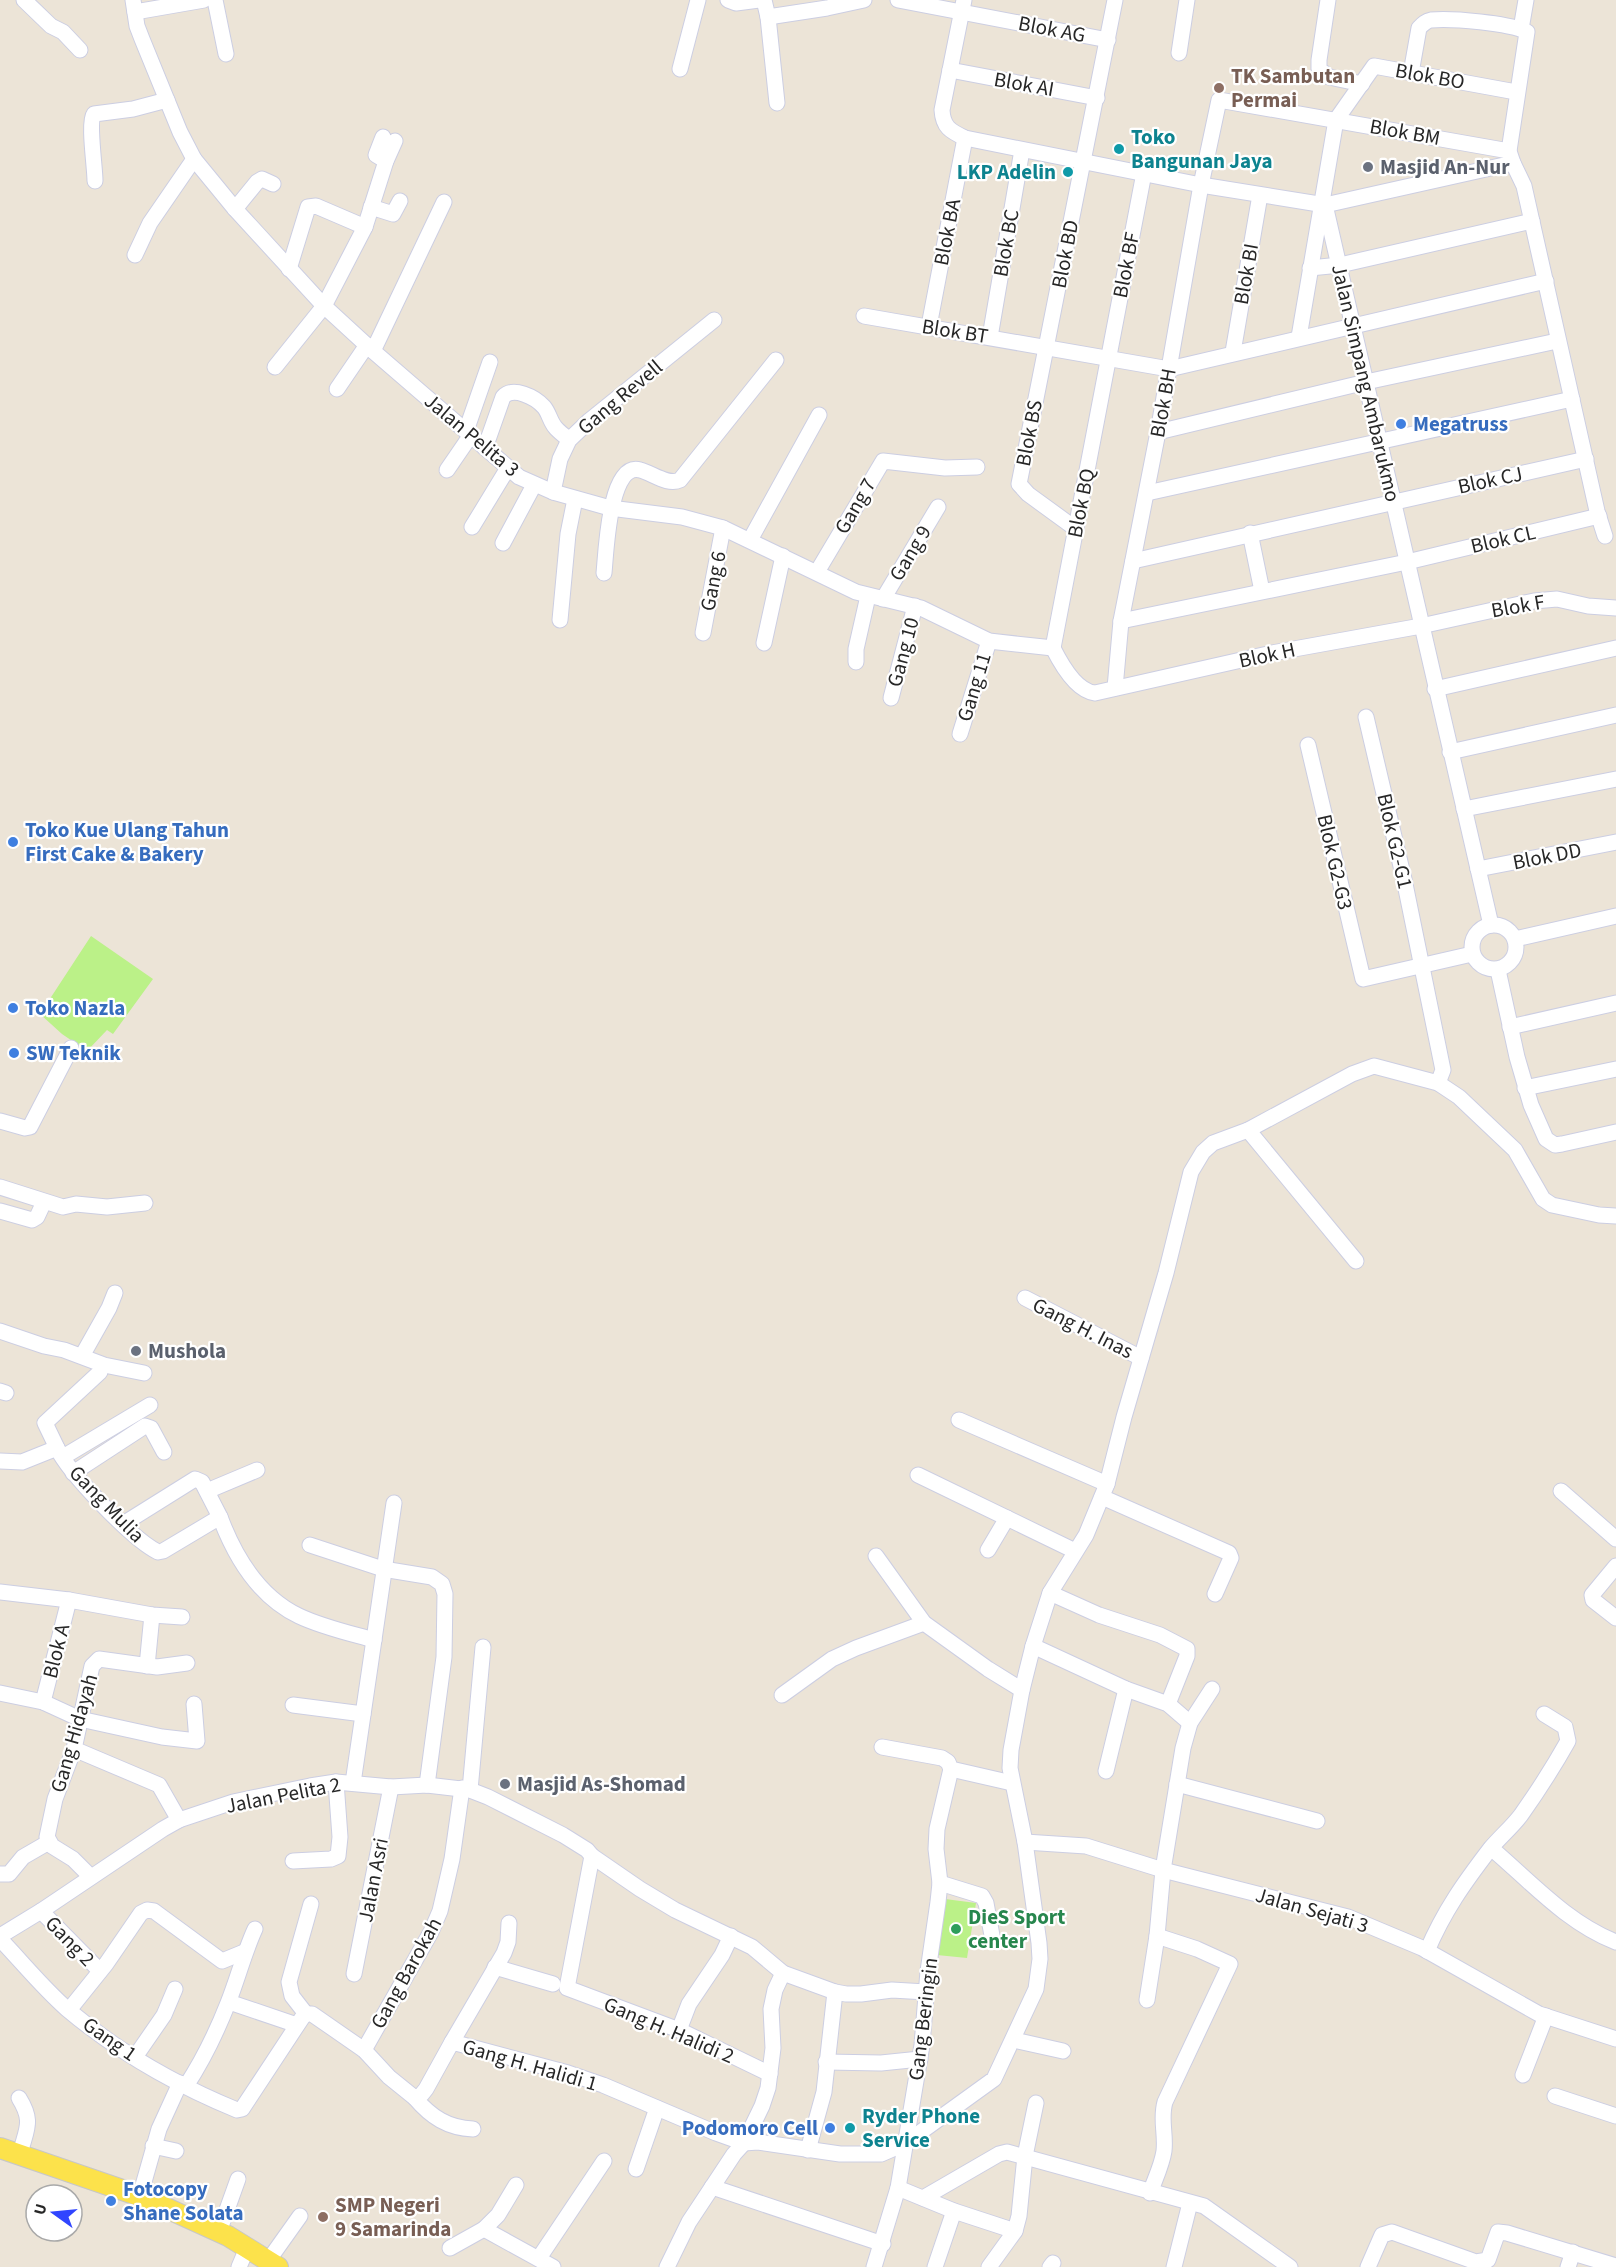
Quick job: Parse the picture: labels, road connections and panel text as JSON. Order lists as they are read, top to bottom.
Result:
{
  "streets": {
    "street": [
      "Blok AG",
      "Blok BO",
      "Blok AI",
      "Blok BM",
      "Blok BA",
      "Blok BC",
      "Blok BD",
      "Blok BF",
      "Blok BI",
      "Blok BT",
      "Jalan Simpang Ambarukmo",
      "Gang Revell",
      "Blok BH",
      "Blok BS",
      "Jalan Pelita 3",
      "Blok CJ",
      "Blok BQ",
      "Gang 7",
      "Blok CL",
      "Gang 9",
      "Gang 6",
      "Blok F",
      "Gang 10",
      "Blok H",
      "Gang 11",
      "Blok G2-G1",
      "Blok DD",
      "Blok G2-G3",
      "Gang H. Inas",
      "Gang Mulia",
      "Blok A",
      "Gang Hidayah",
      "Jalan Pelita 2",
      "Jalan Asri",
      "Jalan Sejati 3",
      "Gang 2",
      "Gang Barokah",
      "Gang Beringin",
      "Gang H. Halidi 2",
      "Gang 1",
      "Gang H. Halidi 1"
    ]
  },
  "crossings": [
    ["Blok AG", "Blok BD"],
    ["Blok BO", "Blok BM"],
    ["Blok AI", "Blok BD"],
    ["Blok BM", "Blok BH"],
    ["Blok BA", "Blok BT"],
    ["Blok BC", "Blok BT"],
    ["Blok BD", "Blok BT"],
    ["Blok BD", "Blok BS"],
    ["Blok BF", "Blok BT"],
    ["Blok BF", "Blok BQ"],
    ["Blok BT", "Blok BH"],
    ["Blok BT", "Blok BS"],
    ["Blok BT", "Blok BQ"],
    ["Jalan Simpang Ambarukmo", "Blok CJ"],
    ["Jalan Simpang Ambarukmo", "Blok CL"],
    ["Jalan Simpang Ambarukmo", "Blok F"],
    ["Jalan Simpang Ambarukmo", "Blok H"],
    ["Gang Revell", "Jalan Pelita 3"],
    ["Blok BH", "Blok CJ"],
    ["Blok BH", "Blok CL"],
    ["Blok BH", "Blok H"],
    ["Blok BS", "Blok BQ"],
    ["Jalan Pelita 3", "Gang 7"],
    ["Jalan Pelita 3", "Gang 9"],
    ["Jalan Pelita 3", "Gang 6"],
    ["Jalan Pelita 3", "Gang 10"],
    ["Jalan Pelita 3", "Gang 11"],
    ["Blok F", "Blok H"],
    ["Blok G2-G1", "Blok G2-G3"],
    ["Blok G2-G1", "Gang H. Halidi 1"],
    ["Gang H. Inas", "Gang H. Halidi 1"],
    ["Jalan Pelita 2", "Jalan Asri"],
    ["Jalan Pelita 2", "Gang 2"],
    ["Jalan Pelita 2", "Gang Barokah"],
    ["Jalan Pelita 2", "Gang Beringin"],
    ["Jalan Pelita 2", "Gang 1"],
    ["Jalan Sejati 3", "Gang H. Halidi 1"],
    ["Gang Beringin", "Gang H. Halidi 1"]
  ],
  "places": [
    "TK Sambutan Permai",
    "Toko Bangunan Jaya",
    "Masjid An-Nur",
    "LKP Adelin",
    "Megatruss",
    "Toko Kue Ulang Tahun First Cake & Bakery",
    "Toko Nazla",
    "SW Teknik",
    "Mushola",
    "Masjid As-Shomad",
    "DieS Sport center",
    "Podomoro Cell",
    "Ryder Phone Service",
    "Fotocopy Shane Solata",
    "SMP Negeri 9 Samarinda"
  ],
  "north": "left"
}
